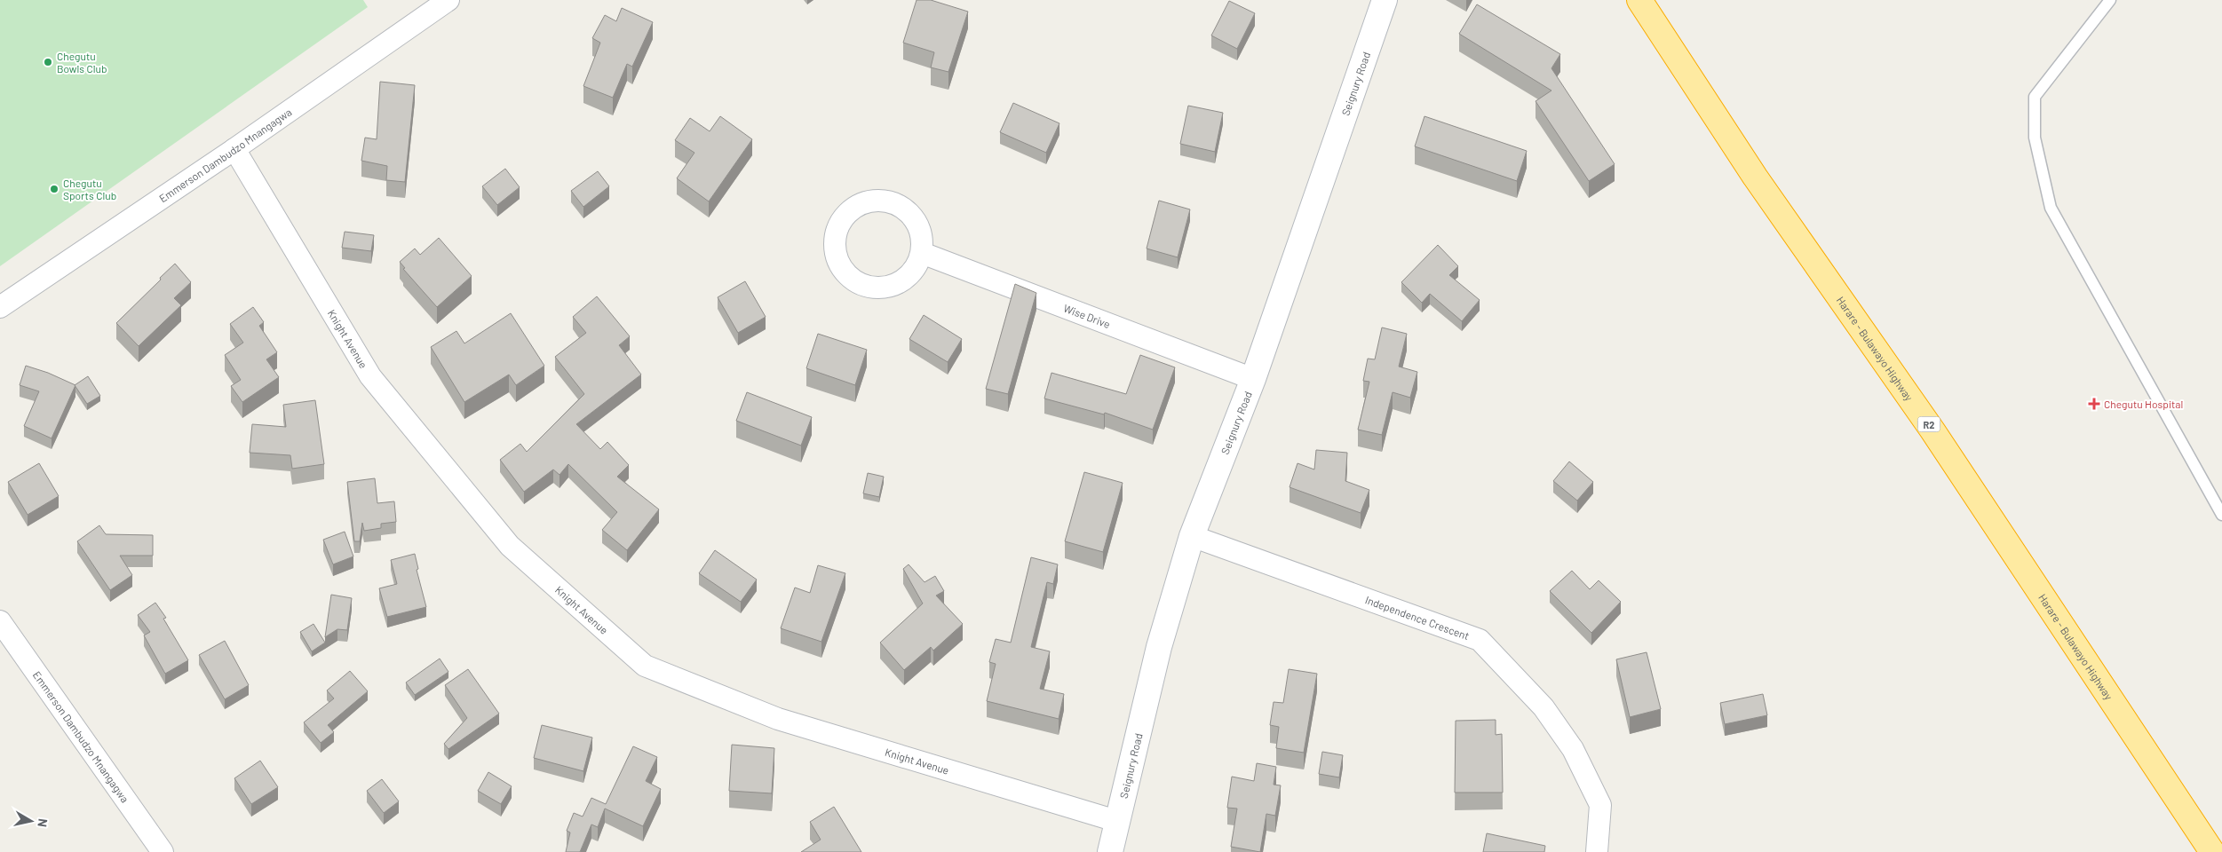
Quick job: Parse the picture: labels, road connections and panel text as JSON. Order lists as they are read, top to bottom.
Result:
{
  "streets": {
    "highway": ["Harare - Bulawayo Highway", "R2"],
    "main road": ["Seignury Road"],
    "street": [
      "Emmerson Dambudzo Mnangagwa",
      "Wise Drive",
      "Knight Avenue",
      "Independence Crescent"
    ]
  },
  "crossings": [
    ["Seignury Road", "Wise Drive"],
    ["Seignury Road", "Knight Avenue"],
    ["Seignury Road", "Independence Crescent"],
    ["Emmerson Dambudzo Mnangagwa", "Knight Avenue"]
  ],
  "places": {
    "other": ["Chegutu Bowls Club", "Chegutu Sports Club"],
    "health": ["Chegutu Hospital"]
  },
  "north": "right"
}
